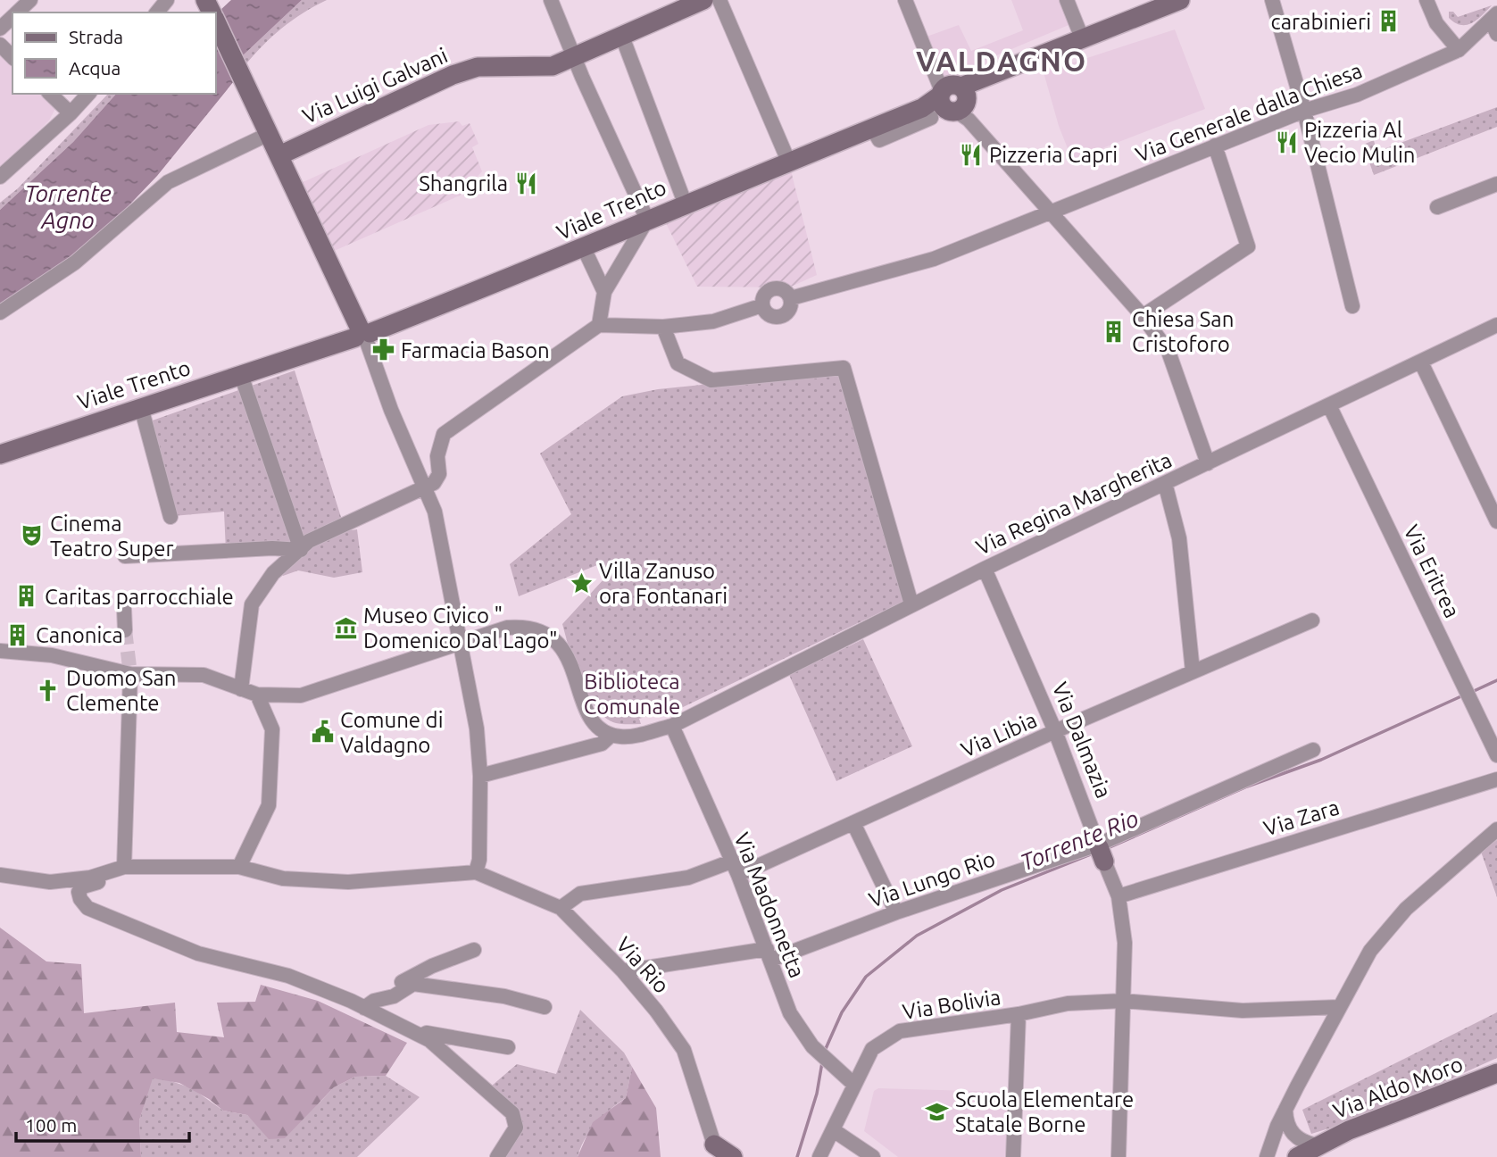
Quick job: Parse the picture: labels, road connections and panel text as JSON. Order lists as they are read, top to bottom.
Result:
{
  "streets": {
    "main road": ["Via Luigi Galvani", "Viale Trento", "Via Aldo Moro"],
    "street": [
      "Via Generale dalla Chiesa",
      "Via Regina Margherita",
      "Via Eritrea",
      "Via Libia",
      "Via Dalmazia",
      "Via Zara",
      "Via Lungo Rio",
      "Via Madonnetta",
      "Via Rio",
      "Via Bolivia"
    ]
  },
  "crossings": [
    ["Via Regina Margherita", "Via Eritrea"],
    ["Via Regina Margherita", "Via Dalmazia"],
    ["Via Regina Margherita", "Via Madonnetta"],
    ["Via Libia", "Via Dalmazia"],
    ["Via Libia", "Via Madonnetta"],
    ["Via Dalmazia", "Via Zara"],
    ["Via Dalmazia", "Via Lungo Rio"],
    ["Via Dalmazia", "Via Bolivia"],
    ["Via Lungo Rio", "Via Madonnetta"],
    ["Via Lungo Rio", "Via Rio"],
    ["Via Madonnetta", "Via Bolivia"]
  ],
  "districts": ["VALDAGNO"],
  "water": ["Torrente Agno", "Torrente Rio"],
  "parks": ["Biblioteca Comunale"],
  "places": {
    "building": [
      "carabinieri",
      "Chiesa San Cristoforo",
      "Caritas parrocchiale",
      "Canonica"
    ],
    "restaurant": ["Pizzeria Al Vecio Mulin", "Pizzeria Capri", "Shangrila"],
    "pharmacy": ["Farmacia Bason"],
    "theatre": ["Cinema Teatro Super"],
    "place": ["Villa Zanuso ora Fontanari"],
    "museum": ["Museo Civico \" Domenico Dal Lago\""],
    "church": ["Duomo San Clemente"],
    "public building": ["Comune di Valdagno"],
    "school or university": ["Scuola Elementare Statale Borne"]
  },
  "legend": ["Strada", "Acqua"],
  "scale_bar": "100 m"
}
